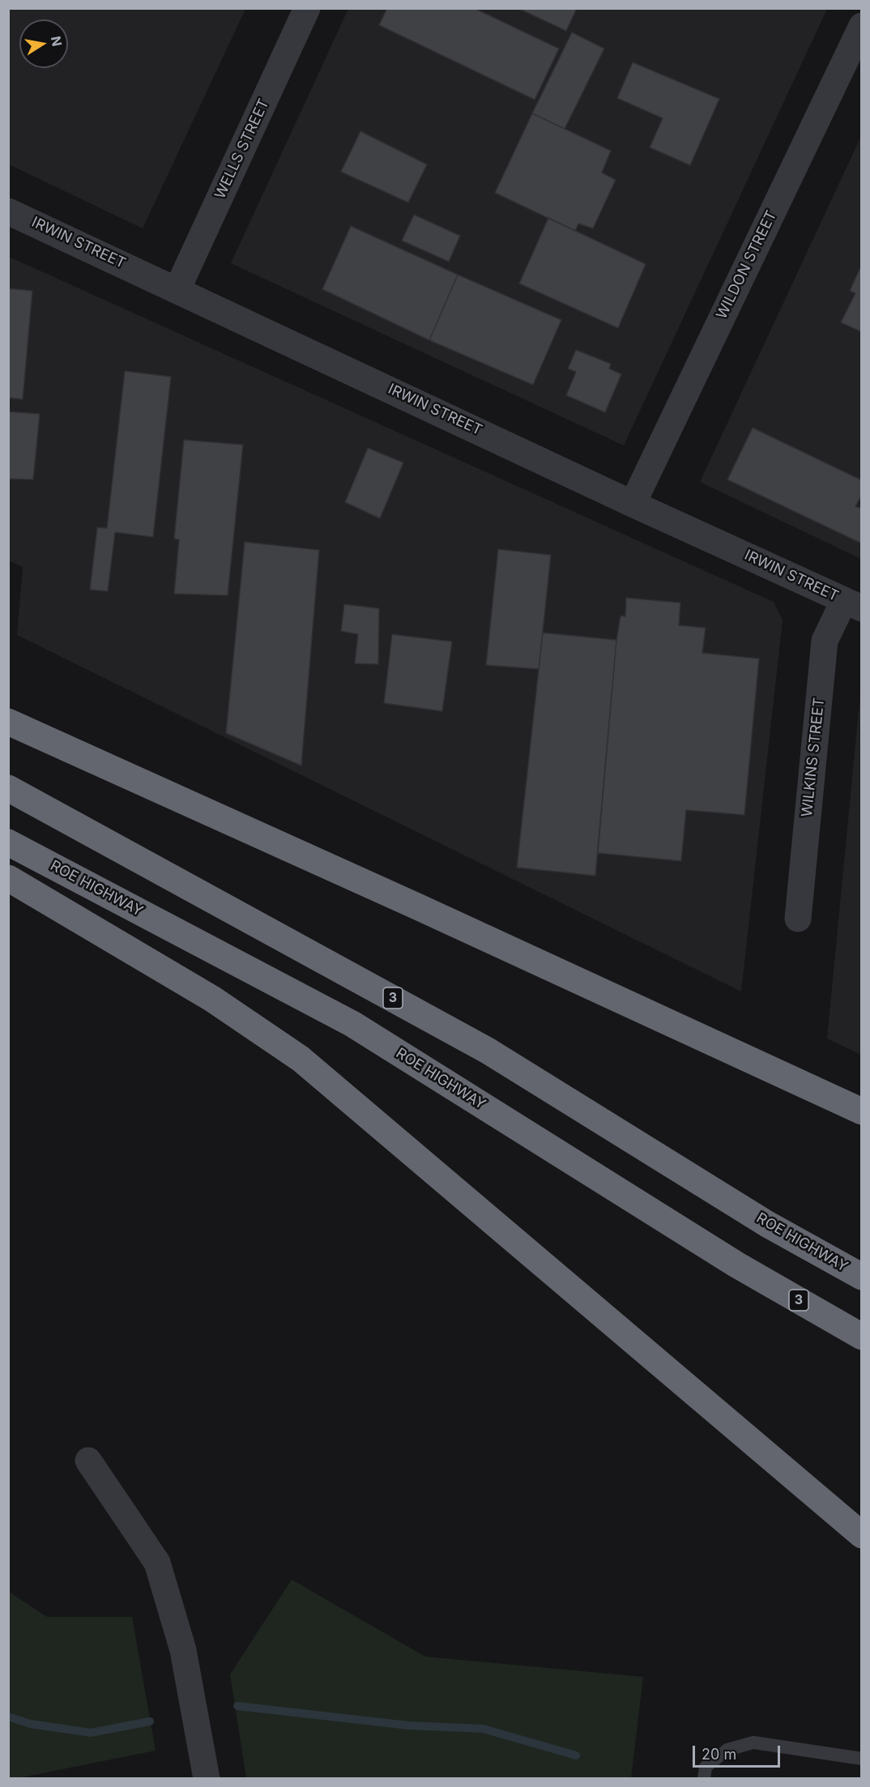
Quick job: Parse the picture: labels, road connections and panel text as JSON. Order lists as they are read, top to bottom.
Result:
{
  "streets": {
    "highway": ["ROE HIGHWAY", "3"],
    "street": [
      "WELLS STREET",
      "IRWIN STREET",
      "WILDON STREET",
      "WILKINS STREET"
    ]
  },
  "crossings": [
    ["WELLS STREET", "IRWIN STREET"],
    ["IRWIN STREET", "WILDON STREET"],
    ["IRWIN STREET", "WILKINS STREET"]
  ],
  "scale_bar": "20 m",
  "north": "right"
}
